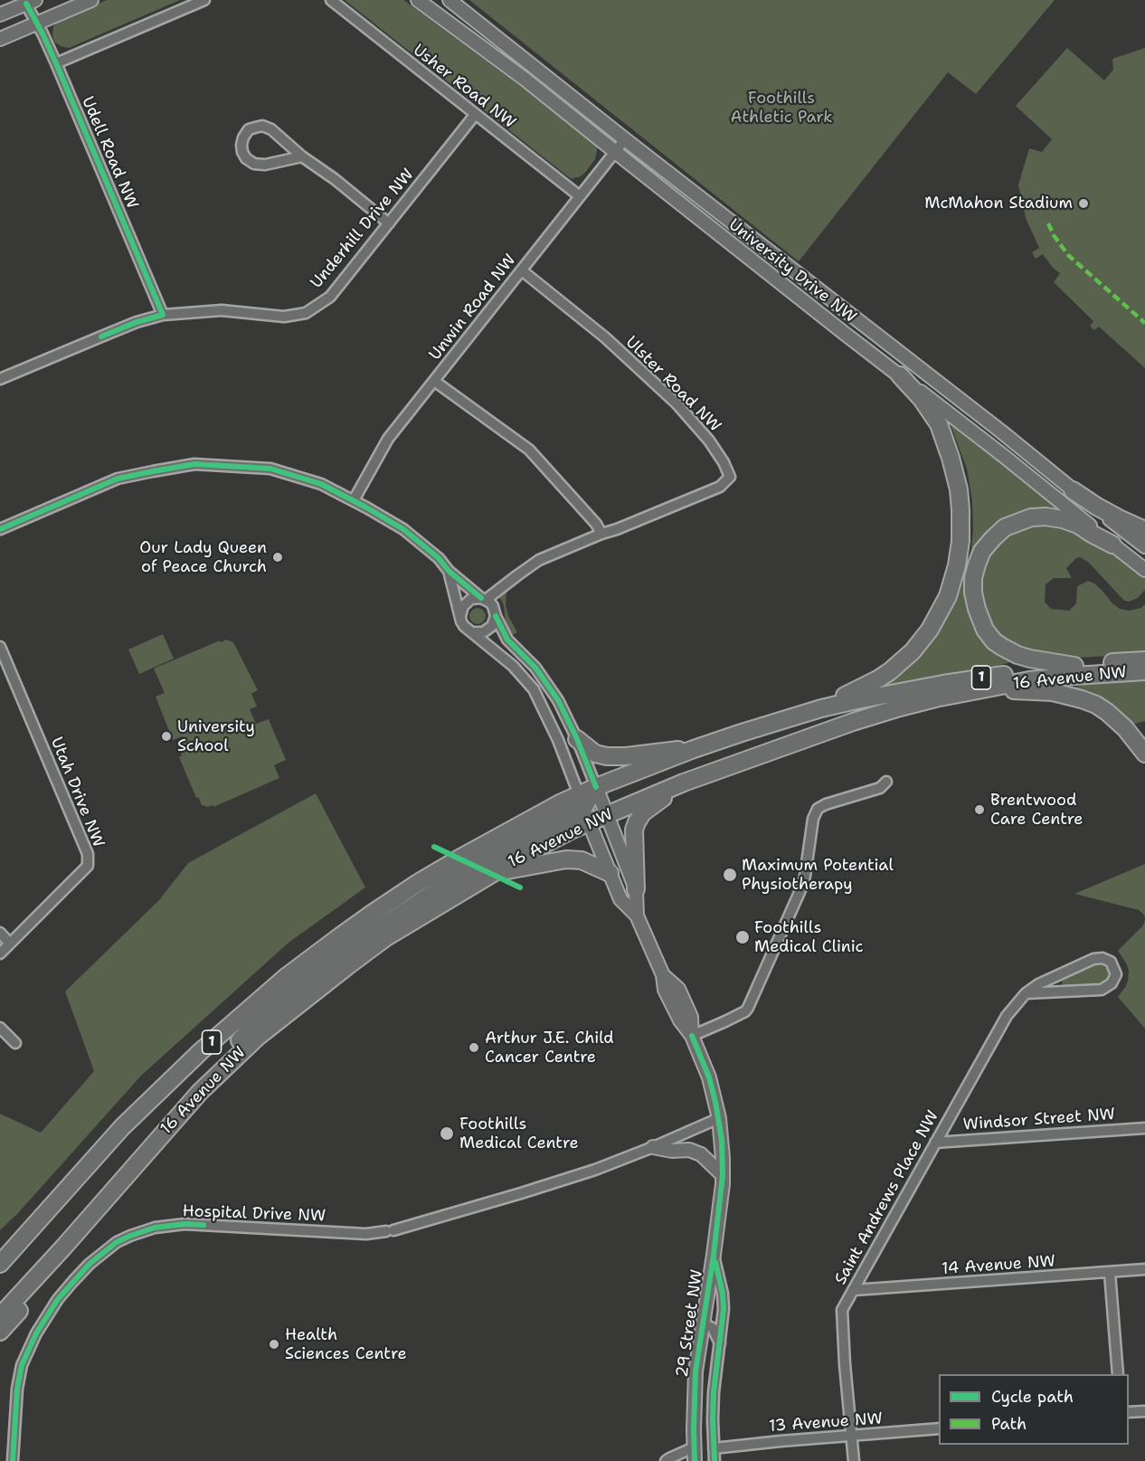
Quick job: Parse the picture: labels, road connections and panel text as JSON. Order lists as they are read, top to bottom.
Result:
{
  "streets": {
    "highway": ["1", "16 Avenue NW"],
    "street": [
      "Usher Road NW",
      "Udell Road NW",
      "Underhill Drive NW",
      "University Drive NW",
      "Unwin Road NW",
      "Ulster Road NW",
      "Utah Drive NW",
      "Windsor Street NW",
      "Saint Andrews Place NW",
      "Hospital Drive NW",
      "14 Avenue NW",
      "29 Street NW",
      "13 Avenue NW"
    ]
  },
  "crossings": [
    ["Usher Road NW", "Underhill Drive NW"],
    ["Usher Road NW", "Unwin Road NW"],
    ["Udell Road NW", "Underhill Drive NW"],
    ["University Drive NW", "Unwin Road NW"],
    ["Unwin Road NW", "Ulster Road NW"],
    ["16 Avenue NW", "29 Street NW"],
    ["Windsor Street NW", "Saint Andrews Place NW"],
    ["Saint Andrews Place NW", "14 Avenue NW"],
    ["Saint Andrews Place NW", "13 Avenue NW"],
    ["Hospital Drive NW", "29 Street NW"],
    ["29 Street NW", "13 Avenue NW"]
  ],
  "parks": ["Foothills Athletic Park"],
  "places": [
    "McMahon Stadium",
    "Our Lady Queen of Peace Church",
    "University School",
    "Brentwood Care Centre",
    "Maximum Potential Physiotherapy",
    "Foothills Medical Clinic",
    "Arthur J.E. Child Cancer Centre",
    "Foothills Medical Centre",
    "Health Sciences Centre"
  ],
  "legend": ["Cycle path", "Path"]
}
